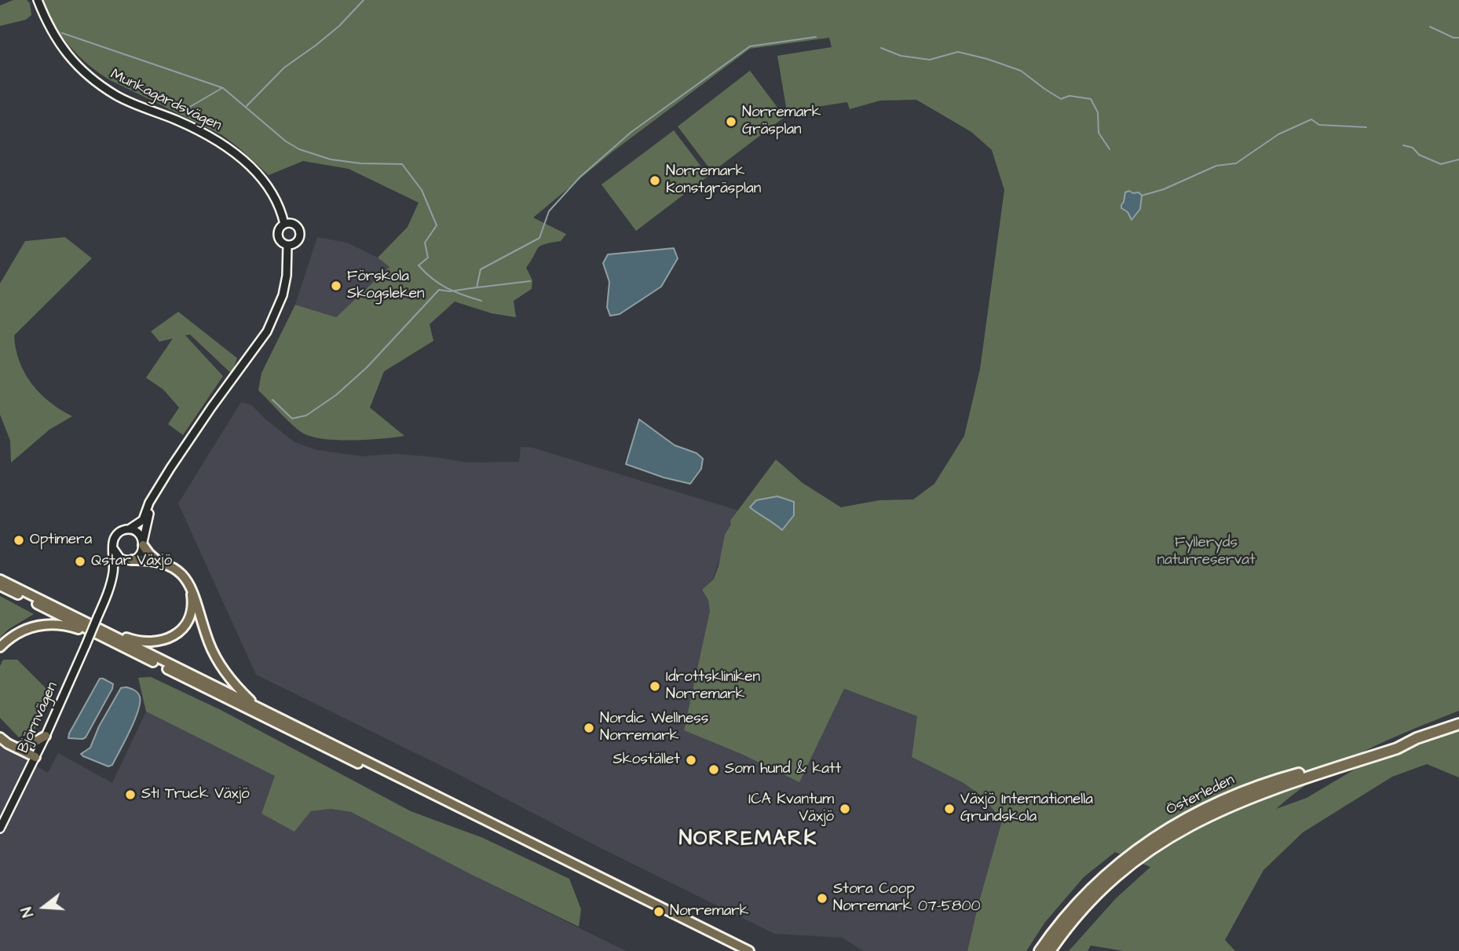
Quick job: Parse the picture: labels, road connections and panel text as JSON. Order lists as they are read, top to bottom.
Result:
{
  "streets": {
    "highway": ["Österleden"],
    "street": ["Munkagårdsvägen", "Björnvägen"]
  },
  "districts": ["NORREMARK"],
  "parks": ["Fylleryds naturreservat"],
  "places": [
    "Norremark Gräsplan",
    "Norremark Konstgräsplan",
    "Förskola Skogsleken",
    "Optimera",
    "Qstar Växjö",
    "Idrottskliniken Norremark",
    "Nordic Wellness Norremark",
    "Skostället",
    "Som hund & katt",
    "St1 Truck Växjö",
    "ICA Kvantum Växjö",
    "Växjö Internationella Grundskola",
    "Stora Coop Norremark 07-5800",
    "Norremark"
  ],
  "north": "left"
}
